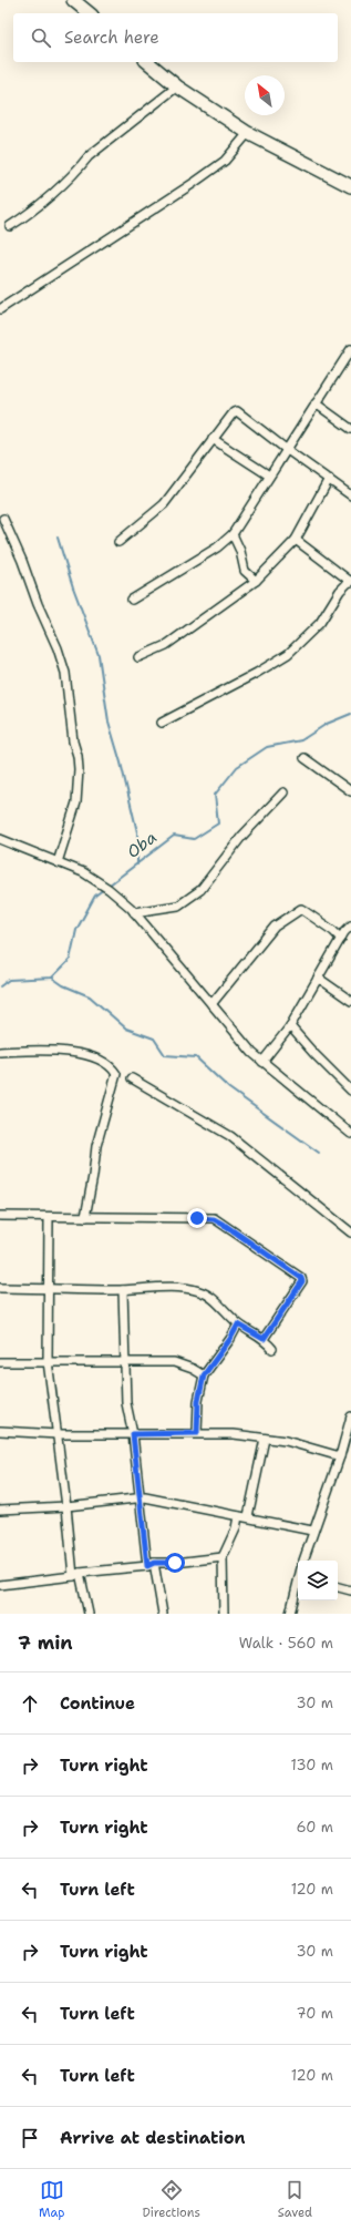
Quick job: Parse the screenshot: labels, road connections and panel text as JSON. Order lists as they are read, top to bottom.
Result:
{
  "water": ["Oba"],
  "north": "top left",
  "page": {
    "search": "Search here",
    "heading": ["7 min", "Walk · 560 m"],
    "list": [
      ["Continue", "30 m"],
      ["Turn right", "130 m"],
      ["Turn right", "60 m"],
      ["Turn left", "120 m"],
      ["Turn right", "30 m"],
      ["Turn left", "70 m"],
      ["Turn left", "120 m"],
      "Arrive at destination"
    ],
    "nav": ["Map", "Directions", "Saved"]
  }
}
